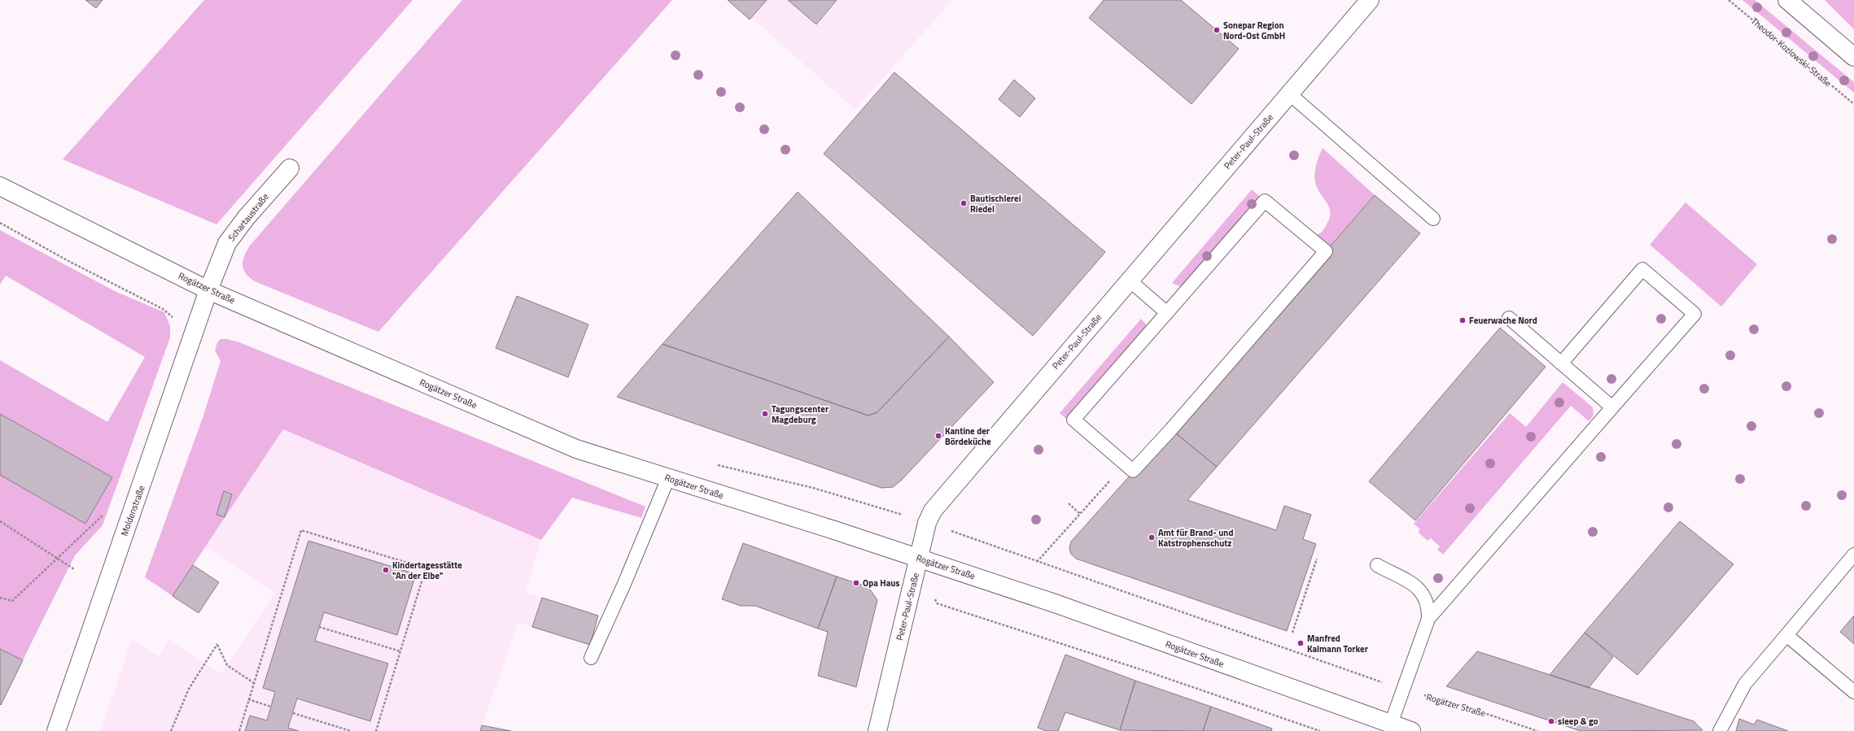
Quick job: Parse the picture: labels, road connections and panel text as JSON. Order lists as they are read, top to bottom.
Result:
{
  "streets": {
    "street": [
      "Peter-Paul-Straße",
      "Schartaustraße",
      "Rogätzer Straße",
      "Moldenstraße"
    ],
    "path": ["Theodor-Kozlowski-Straße"]
  },
  "crossings": [
    ["Peter-Paul-Straße", "Rogätzer Straße"],
    ["Schartaustraße", "Rogätzer Straße"],
    ["Schartaustraße", "Moldenstraße"],
    ["Rogätzer Straße", "Moldenstraße"]
  ],
  "places": [
    "Sonepar Region Nord-Ost GmbH",
    "Bautischlerei Riedel",
    "Feuerwache Nord",
    "Tagungscenter Magdeburg",
    "Kantine der Bördeküche",
    "Amt für Brand- und Katstrophenschutz",
    "Kindertagesstätte \"An der Elbe\"",
    "Opa Haus",
    "Manfred Kalmann Torker",
    "sleep & go"
  ]
}
